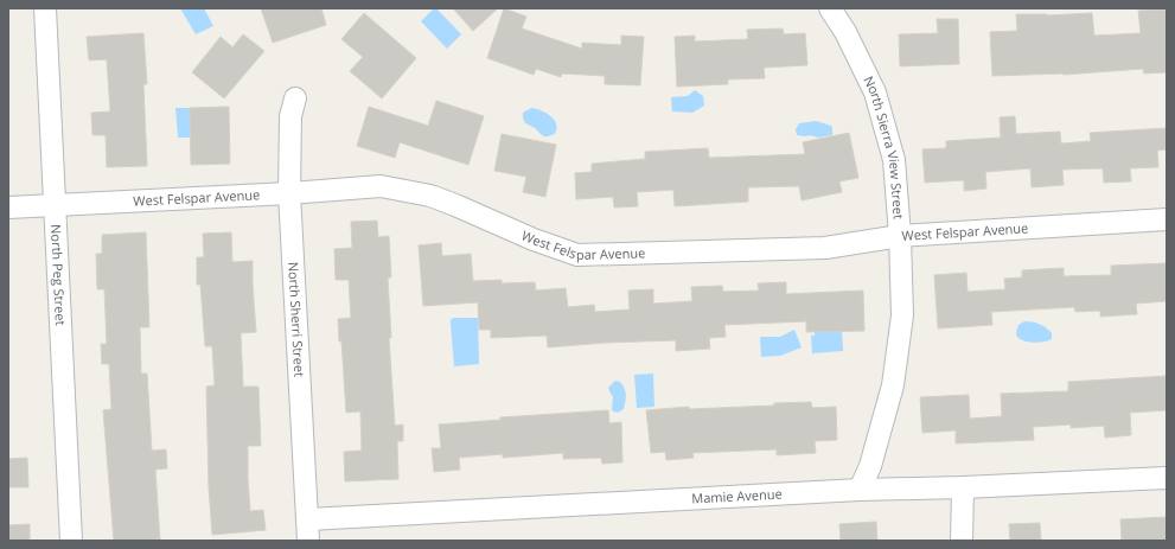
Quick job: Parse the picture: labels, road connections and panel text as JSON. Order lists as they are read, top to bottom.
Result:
{
  "streets": {
    "street": [
      "North Sierra View Street",
      "West Felspar Avenue",
      "North Peg Street",
      "North Sherri Street",
      "Mamie Avenue"
    ]
  },
  "crossings": [
    ["North Sierra View Street", "West Felspar Avenue"],
    ["North Sierra View Street", "Mamie Avenue"],
    ["West Felspar Avenue", "North Peg Street"],
    ["West Felspar Avenue", "North Sherri Street"],
    ["North Sherri Street", "Mamie Avenue"]
  ]
}
